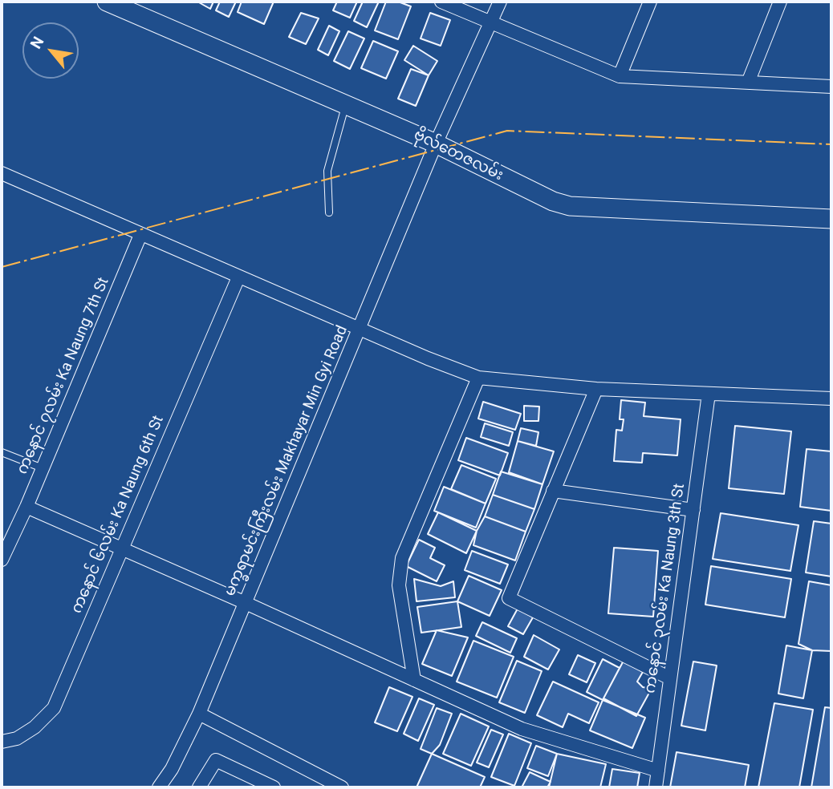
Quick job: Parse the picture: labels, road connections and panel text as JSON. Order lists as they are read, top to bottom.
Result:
{
  "streets": {
    "main road": ["ဗိုလ်တေဇလမ်း"],
    "street": [
      "ကနောင် ၇လမ်း Ka Naung 7th St",
      "မက္ခရာမင်းကြီးလမ်း Makhayar Min Gyi Road",
      "ကနောင် ၆လမ်း Ka Naung 6th St",
      "ကနောင် ၃လမ်း Ka Naung 3th St"
    ]
  },
  "crossings": [
    ["ဗိုလ်တေဇလမ်း", "မက္ခရာမင်းကြီးလမ်း Makhayar Min Gyi Road"]
  ],
  "north": "top left"
}
